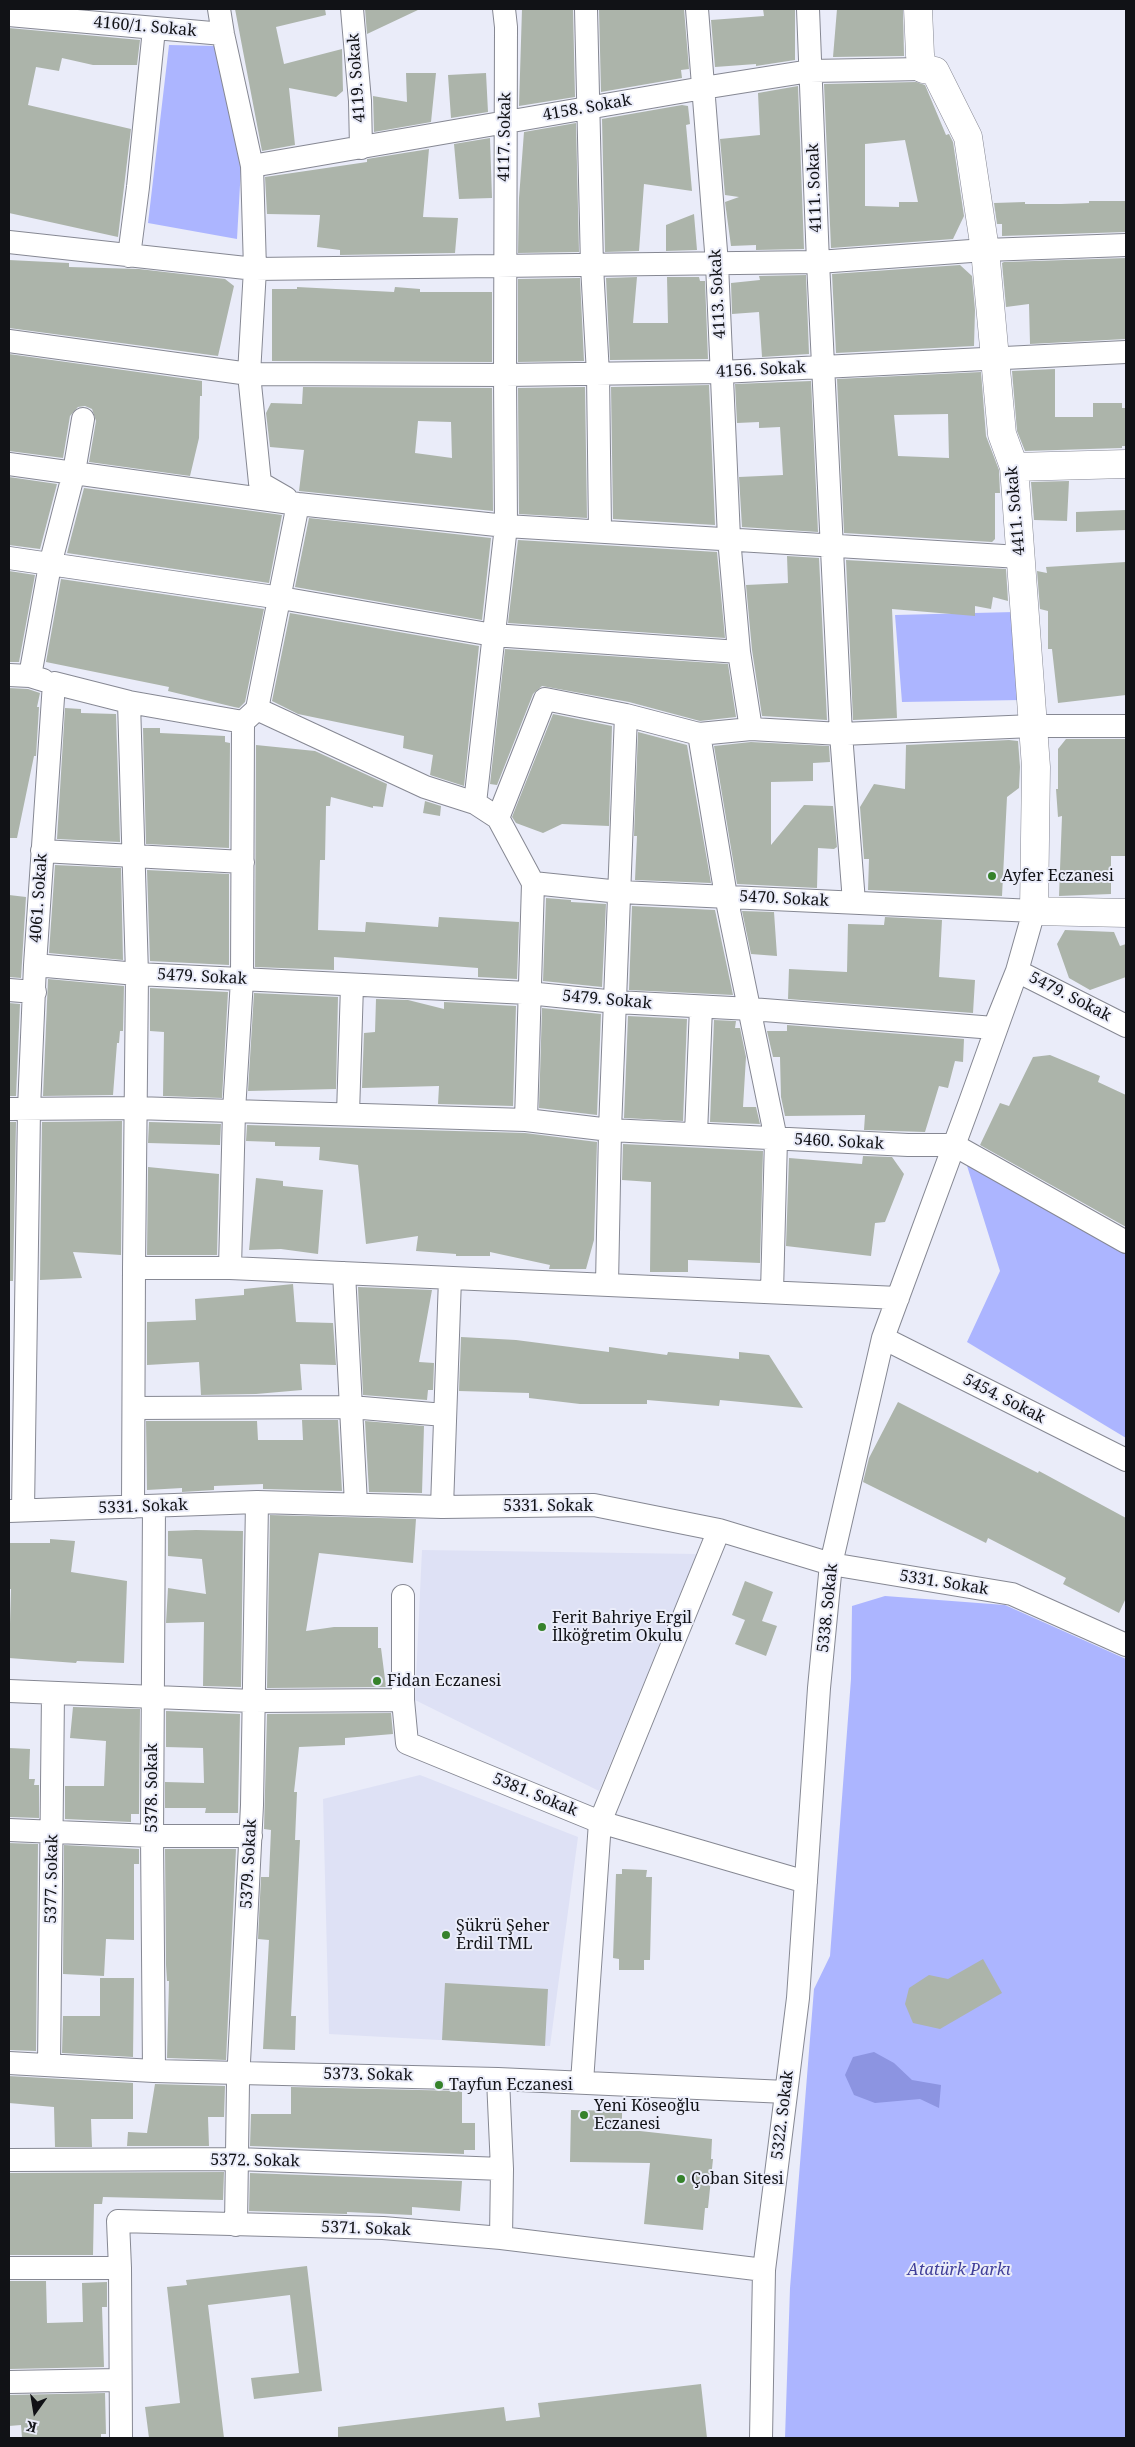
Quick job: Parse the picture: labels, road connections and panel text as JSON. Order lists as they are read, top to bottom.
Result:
{
  "streets": {
    "street": [
      "4160/1. Sokak",
      "4119. Sokak",
      "4158. Sokak",
      "4117. Sokak",
      "4111. Sokak",
      "4113. Sokak",
      "4156. Sokak",
      "4411. Sokak",
      "4061. Sokak",
      "5470. Sokak",
      "5479. Sokak",
      "5460. Sokak",
      "5454. Sokak",
      "5331. Sokak",
      "5338. Sokak",
      "5378. Sokak",
      "5381. Sokak",
      "5379. Sokak",
      "5377. Sokak",
      "5373. Sokak",
      "5322. Sokak",
      "5372. Sokak",
      "5371. Sokak"
    ]
  },
  "crossings": [
    ["4119. Sokak", "4158. Sokak"],
    ["4158. Sokak", "4117. Sokak"],
    ["4158. Sokak", "4111. Sokak"],
    ["4158. Sokak", "4113. Sokak"],
    ["4158. Sokak", "4411. Sokak"],
    ["4111. Sokak", "4156. Sokak"],
    ["4111. Sokak", "5470. Sokak"],
    ["4113. Sokak", "4156. Sokak"],
    ["4156. Sokak", "4411. Sokak"],
    ["4411. Sokak", "5470. Sokak"],
    ["4061. Sokak", "5479. Sokak"],
    ["4061. Sokak", "5460. Sokak"],
    ["4061. Sokak", "5331. Sokak"],
    ["5479. Sokak", "5338. Sokak"],
    ["5479. Sokak", "5378. Sokak"],
    ["5460. Sokak", "5338. Sokak"],
    ["5460. Sokak", "5378. Sokak"],
    ["5454. Sokak", "5338. Sokak"],
    ["5331. Sokak", "5338. Sokak"],
    ["5331. Sokak", "5378. Sokak"],
    ["5331. Sokak", "5379. Sokak"],
    ["5338. Sokak", "5381. Sokak"],
    ["5338. Sokak", "5322. Sokak"],
    ["5378. Sokak", "5373. Sokak"],
    ["5381. Sokak", "5322. Sokak"],
    ["5379. Sokak", "5373. Sokak"],
    ["5379. Sokak", "5372. Sokak"],
    ["5379. Sokak", "5371. Sokak"],
    ["5377. Sokak", "5373. Sokak"],
    ["5373. Sokak", "5322. Sokak"],
    ["5322. Sokak", "5371. Sokak"]
  ],
  "parks": ["Atatürk Parkı"],
  "places": [
    "Ayfer Eczanesi",
    "Ferit Bahriye Ergil İlköğretim Okulu",
    "Fidan Eczanesi",
    "Şükrü Şeher Erdil TML",
    "Tayfun Eczanesi",
    "Yeni Köseoğlu Eczanesi",
    "Çoban Sitesi"
  ],
  "north": "bottom"
}
